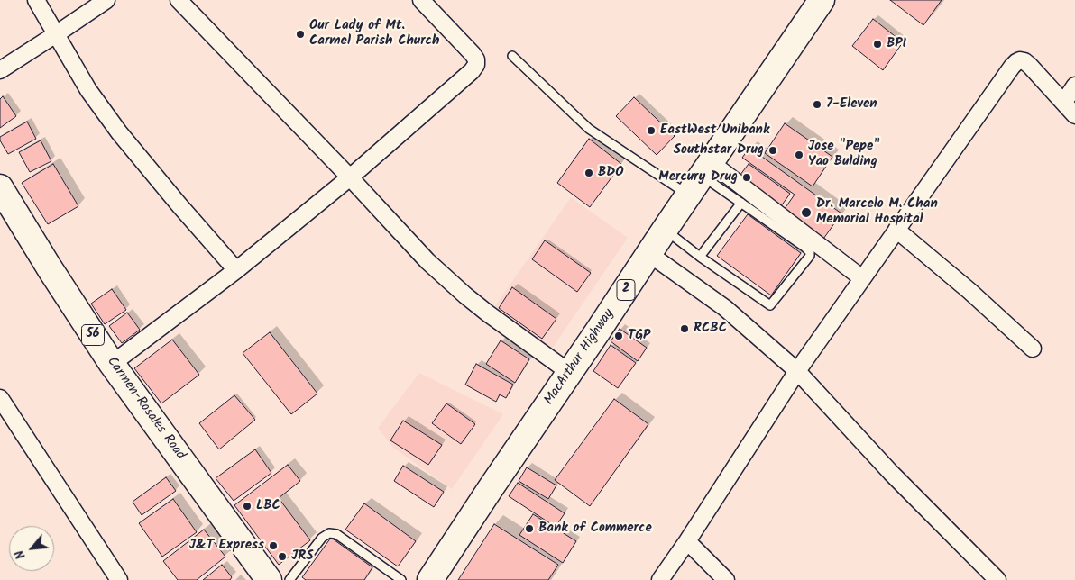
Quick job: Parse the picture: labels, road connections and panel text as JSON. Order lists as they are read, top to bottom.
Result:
{
  "streets": {
    "highway": [
      "2",
      "56",
      "MacArthur Highway",
      "Carmen-Rosales Road"
    ]
  },
  "places": [
    "Our Lady of Mt. Carmel Parish Church",
    "BPI",
    "7-Eleven",
    "EastWest Unibank",
    "Southstar Drug",
    "Jose \"Pepe\" Yao Bulding",
    "BDO",
    "Mercury Drug",
    "Dr. Marcelo M. Chan Memorial Hospital",
    "RCBC",
    "TGP",
    "LBC",
    "Bank of Commerce",
    "J&T Express",
    "JRS"
  ],
  "north": "bottom left"
}
